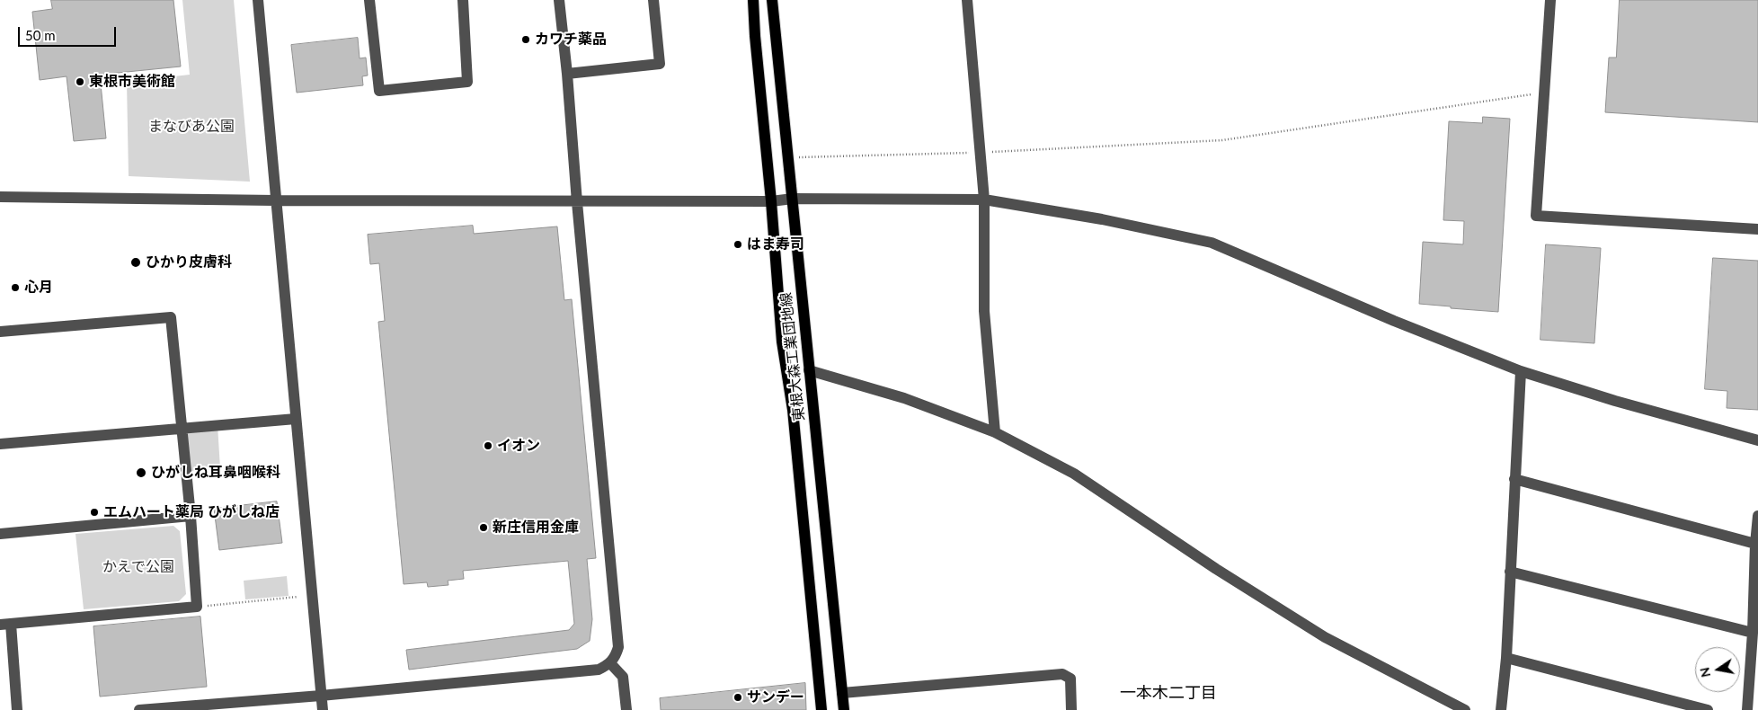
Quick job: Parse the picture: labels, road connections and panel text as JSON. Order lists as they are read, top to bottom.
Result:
{
  "streets": {
    "main road": ["東根大森工業団地線"]
  },
  "districts": ["一本木二丁目"],
  "parks": ["まなびあ公園", "かえで公園"],
  "places": [
    "カワチ薬品",
    "東根市美術館",
    "はま寿司",
    "ひかり皮膚科",
    "心月",
    "イオン",
    "ひがしね耳鼻咽喉科",
    "エムハート薬局 ひがしね店",
    "新庄信用金庫",
    "サンデー"
  ],
  "scale_bar": "50 m",
  "north": "left"
}
